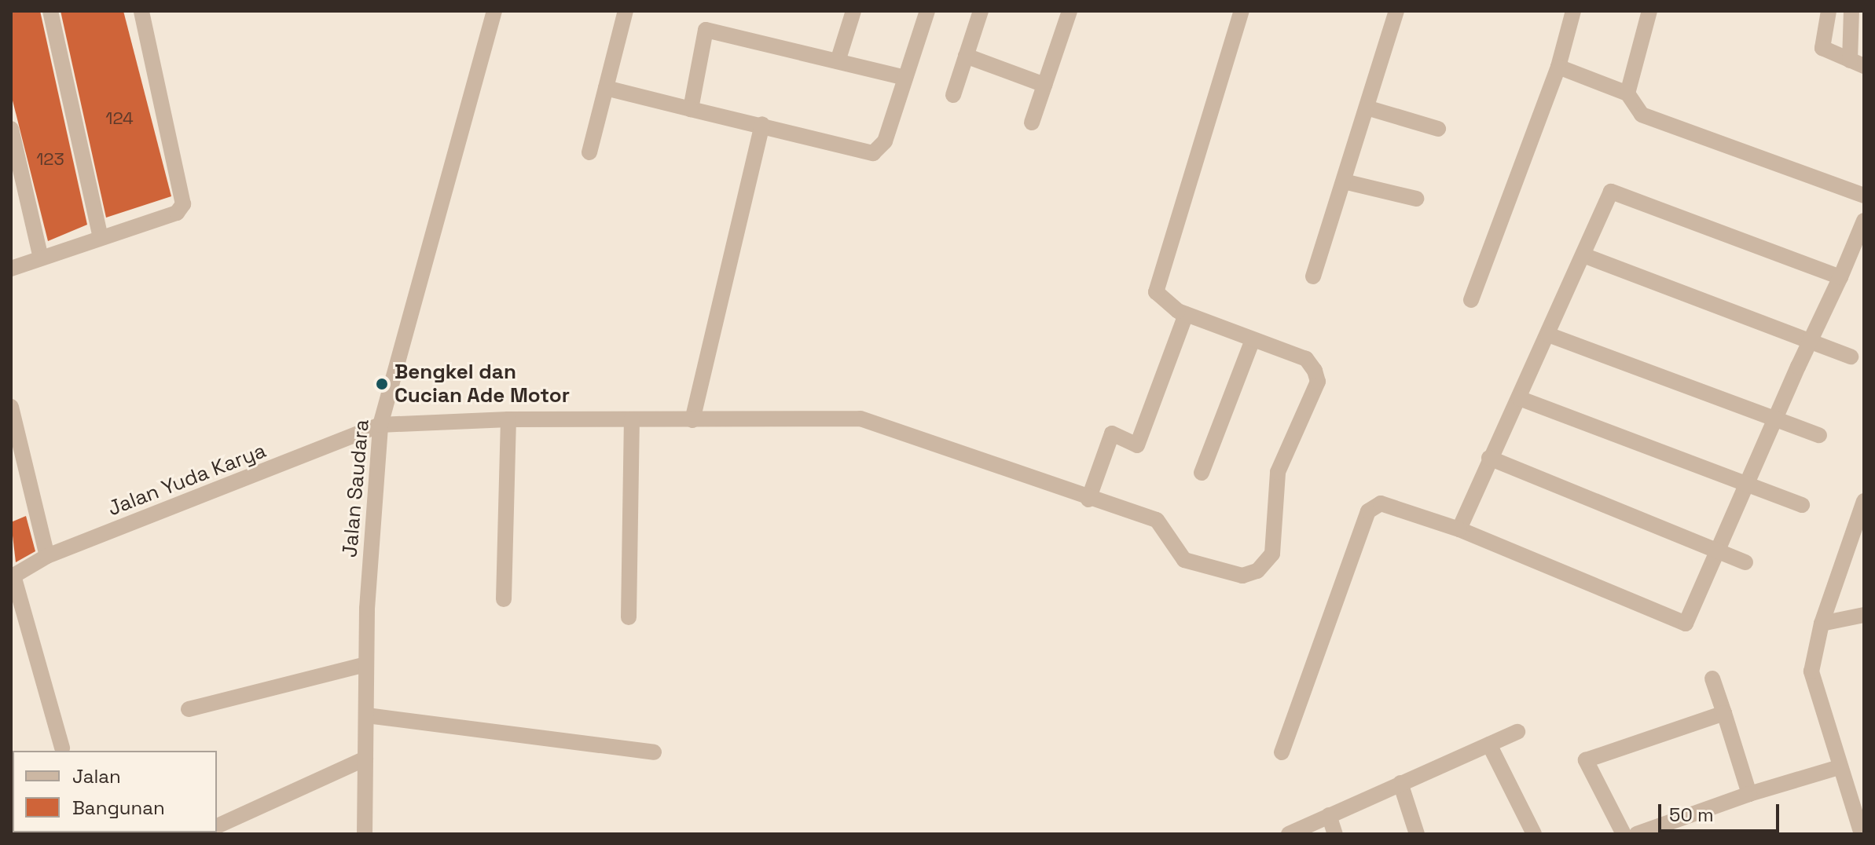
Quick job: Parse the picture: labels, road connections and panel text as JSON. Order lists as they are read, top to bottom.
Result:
{
  "streets": {
    "street": ["Jalan Yuda Karya", "Jalan Saudara"]
  },
  "crossings": [
    ["Jalan Yuda Karya", "Jalan Saudara"]
  ],
  "places": ["Bengkel dan Cucian Ade Motor"],
  "house_numbers": ["124", "123"],
  "legend": ["Jalan", "Bangunan"],
  "scale_bar": "50 m"
}
